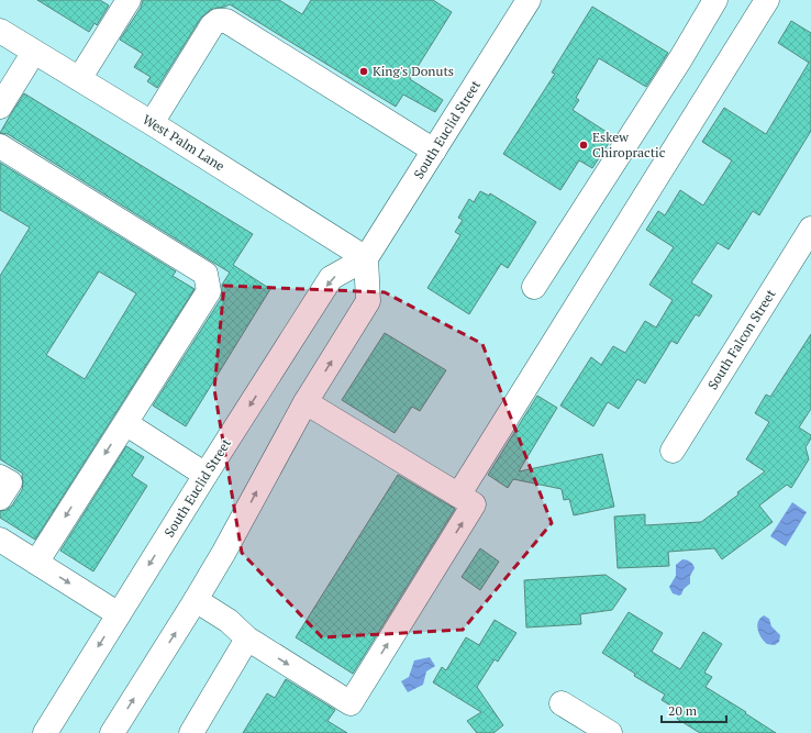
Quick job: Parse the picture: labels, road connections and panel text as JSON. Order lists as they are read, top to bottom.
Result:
{
  "streets": {
    "main road": ["South Euclid Street", "West Palm Lane", "South Falcon Street"]
  },
  "crossings": [
    ["South Euclid Street", "West Palm Lane"]
  ],
  "places": ["King's Donuts", "Eskew Chiropractic"],
  "scale_bar": "20 m"
}
